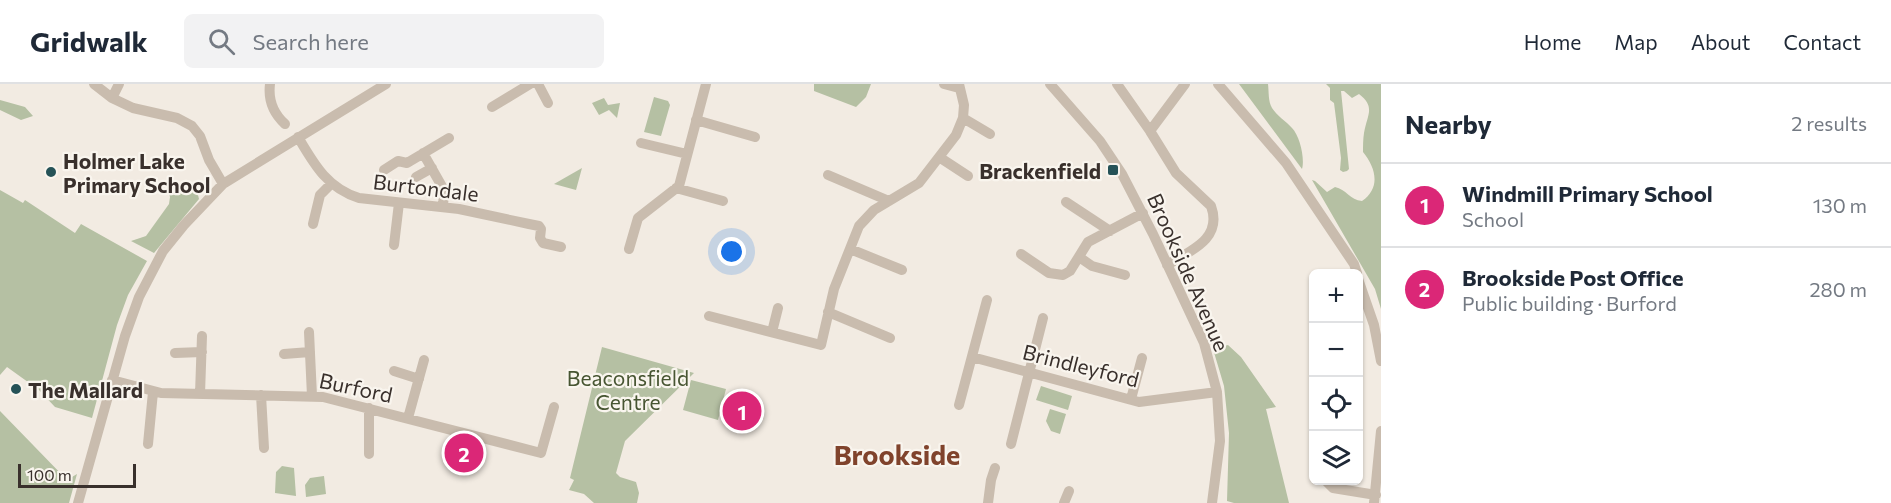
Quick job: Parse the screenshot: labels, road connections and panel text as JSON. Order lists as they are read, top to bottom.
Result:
{
  "streets": {
    "street": [
      "Burtondale",
      "Brookside Avenue",
      "Brindleyford",
      "Burford"
    ]
  },
  "crossings": [
    ["Brookside Avenue", "Brindleyford"]
  ],
  "districts": ["Brookside"],
  "parks": ["Beaconsfield Centre"],
  "places": {
    "transit": ["Brackenfield"],
    "other": ["Holmer Lake Primary School", "The Mallard"]
  },
  "scale_bar": "100 m",
  "page": {
    "header": "Gridwalk",
    "search": "Search here",
    "nav": [
      "Home",
      "Map",
      "About",
      "Contact"
    ],
    "heading": ["Nearby", "2 results"],
    "list": [
      {
        "mark": "1",
        "name": "Windmill Primary School",
        "note": "School",
        "value": "130 m"
      },
      {
        "mark": "2",
        "name": "Brookside Post Office",
        "note": "Public building · Burford",
        "value": "280 m"
      }
    ],
    "map_buttons": ["+", "−"],
    "pins": ["1", "2"],
    "scale": "100 m"
  }
}
